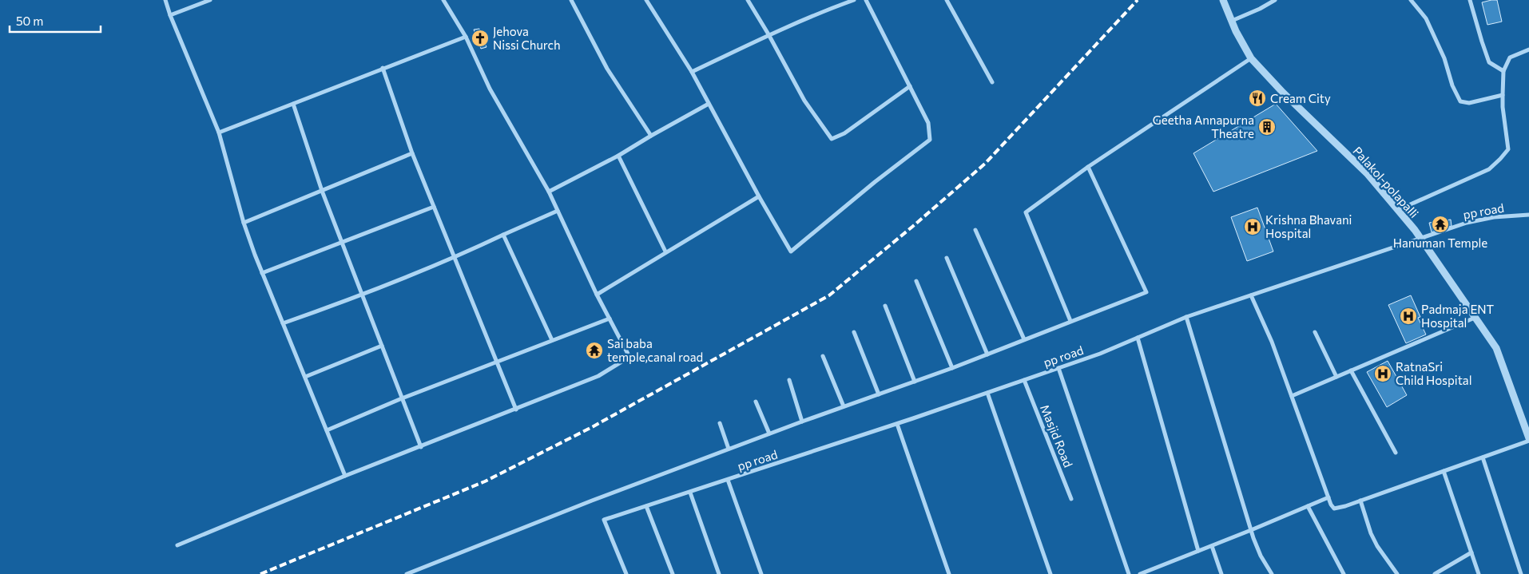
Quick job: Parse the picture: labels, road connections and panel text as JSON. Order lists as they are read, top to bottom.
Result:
{
  "streets": {
    "street": ["Palakol-polapalli", "pp road", "Masjid Road"]
  },
  "crossings": [
    ["Palakol-polapalli", "pp road"],
    ["pp road", "Masjid Road"]
  ],
  "places": {
    "church": ["Jehova Nissi Church"],
    "restaurant": ["Cream City"],
    "building": ["Geetha Annapurna Theatre"],
    "temple": ["Hanuman Temple", "Sai baba temple,canal road"],
    "hospital": ["Krishna Bhavani Hospital", "Padmaja ENT Hospital", "RatnaSri Child Hospital"]
  },
  "scale_bar": "50 m"
}
